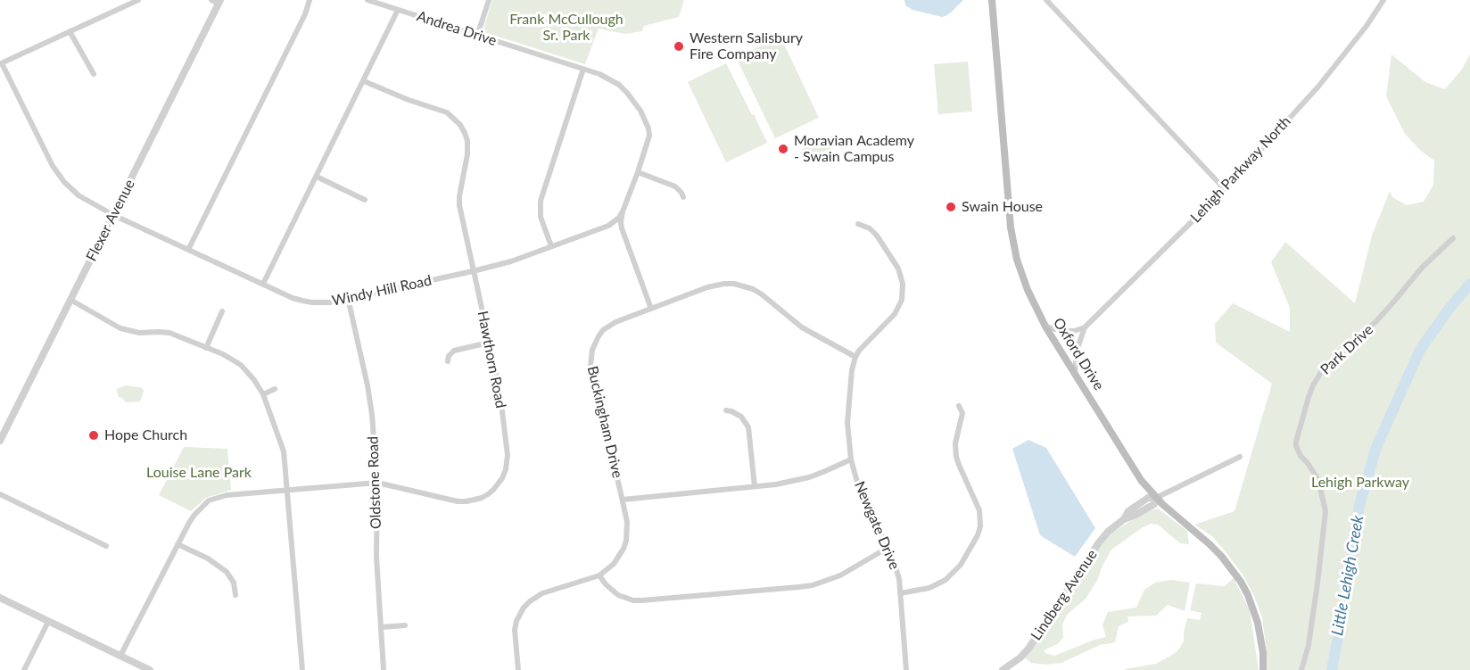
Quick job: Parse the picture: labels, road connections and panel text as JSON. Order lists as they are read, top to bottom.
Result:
{
  "streets": {
    "main road": ["Oxford Drive"],
    "street": [
      "Andrea Drive",
      "Lehigh Parkway North",
      "Flexer Avenue",
      "Windy Hill Road",
      "Park Drive",
      "Hawthorn Road",
      "Buckingham Drive",
      "Oldstone Road",
      "Newgate Drive",
      "Lindberg Avenue"
    ]
  },
  "crossings": [
    ["Andrea Drive", "Windy Hill Road"],
    ["Andrea Drive", "Buckingham Drive"],
    ["Flexer Avenue", "Windy Hill Road"],
    ["Windy Hill Road", "Hawthorn Road"],
    ["Windy Hill Road", "Oldstone Road"],
    ["Oxford Drive", "Lindberg Avenue"],
    ["Hawthorn Road", "Oldstone Road"],
    ["Buckingham Drive", "Newgate Drive"]
  ],
  "water": ["Little Lehigh Creek"],
  "parks": ["Frank McCullough Sr. Park", "Louise Lane Park", "Lehigh Parkway"],
  "places": [
    "Western Salisbury Fire Company",
    "Moravian Academy - Swain Campus",
    "Swain House",
    "Hope Church"
  ]
}
